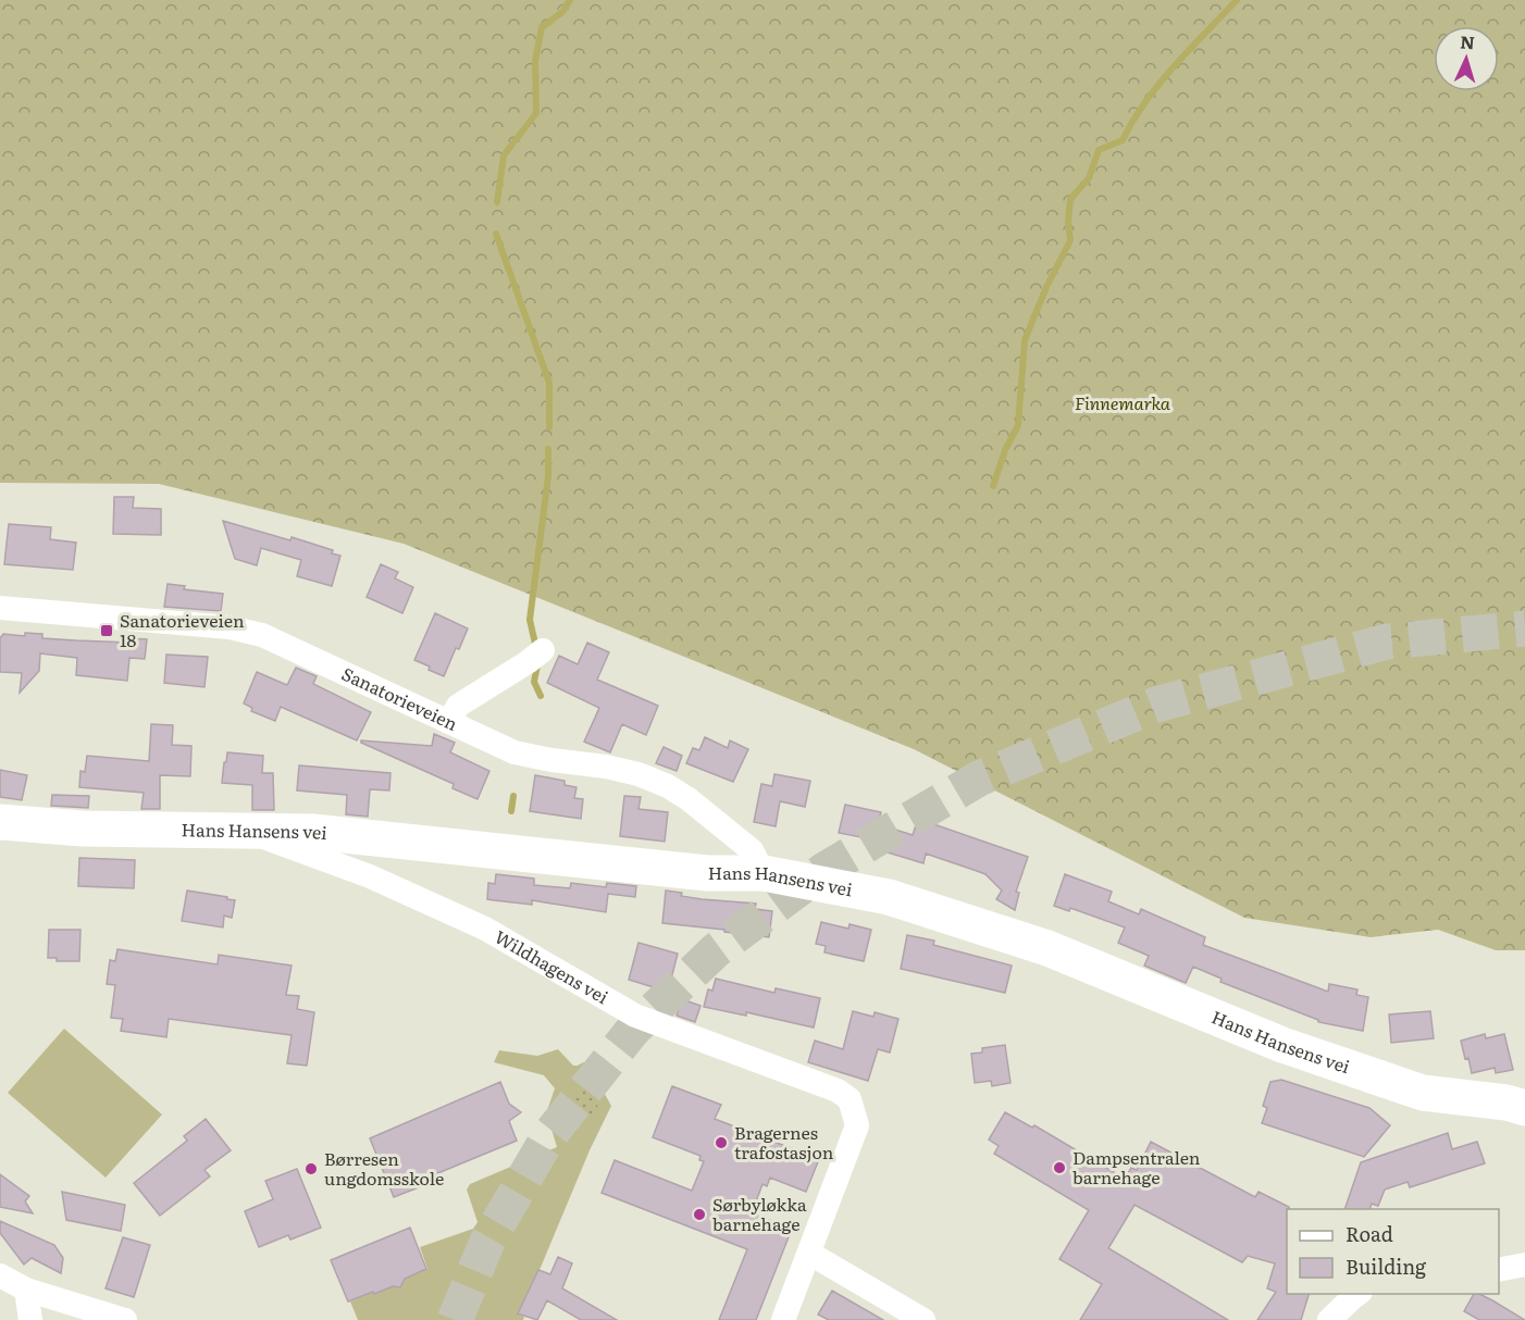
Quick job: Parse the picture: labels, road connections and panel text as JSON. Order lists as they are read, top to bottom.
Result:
{
  "streets": {
    "main road": ["Hans Hansens vei"],
    "street": ["Sanatorieveien", "Wildhagens vei"]
  },
  "crossings": [
    ["Sanatorieveien", "Hans Hansens vei"],
    ["Hans Hansens vei", "Wildhagens vei"]
  ],
  "parks": ["Finnemarka"],
  "places": {
    "transit": ["Sanatorieveien 18"],
    "other": [
      "Bragernes trafostasjon",
      "Dampsentralen barnehage",
      "Børresen ungdomsskole",
      "Sørbyløkka barnehage"
    ]
  },
  "legend": ["Road", "Building"],
  "north": "top"
}
